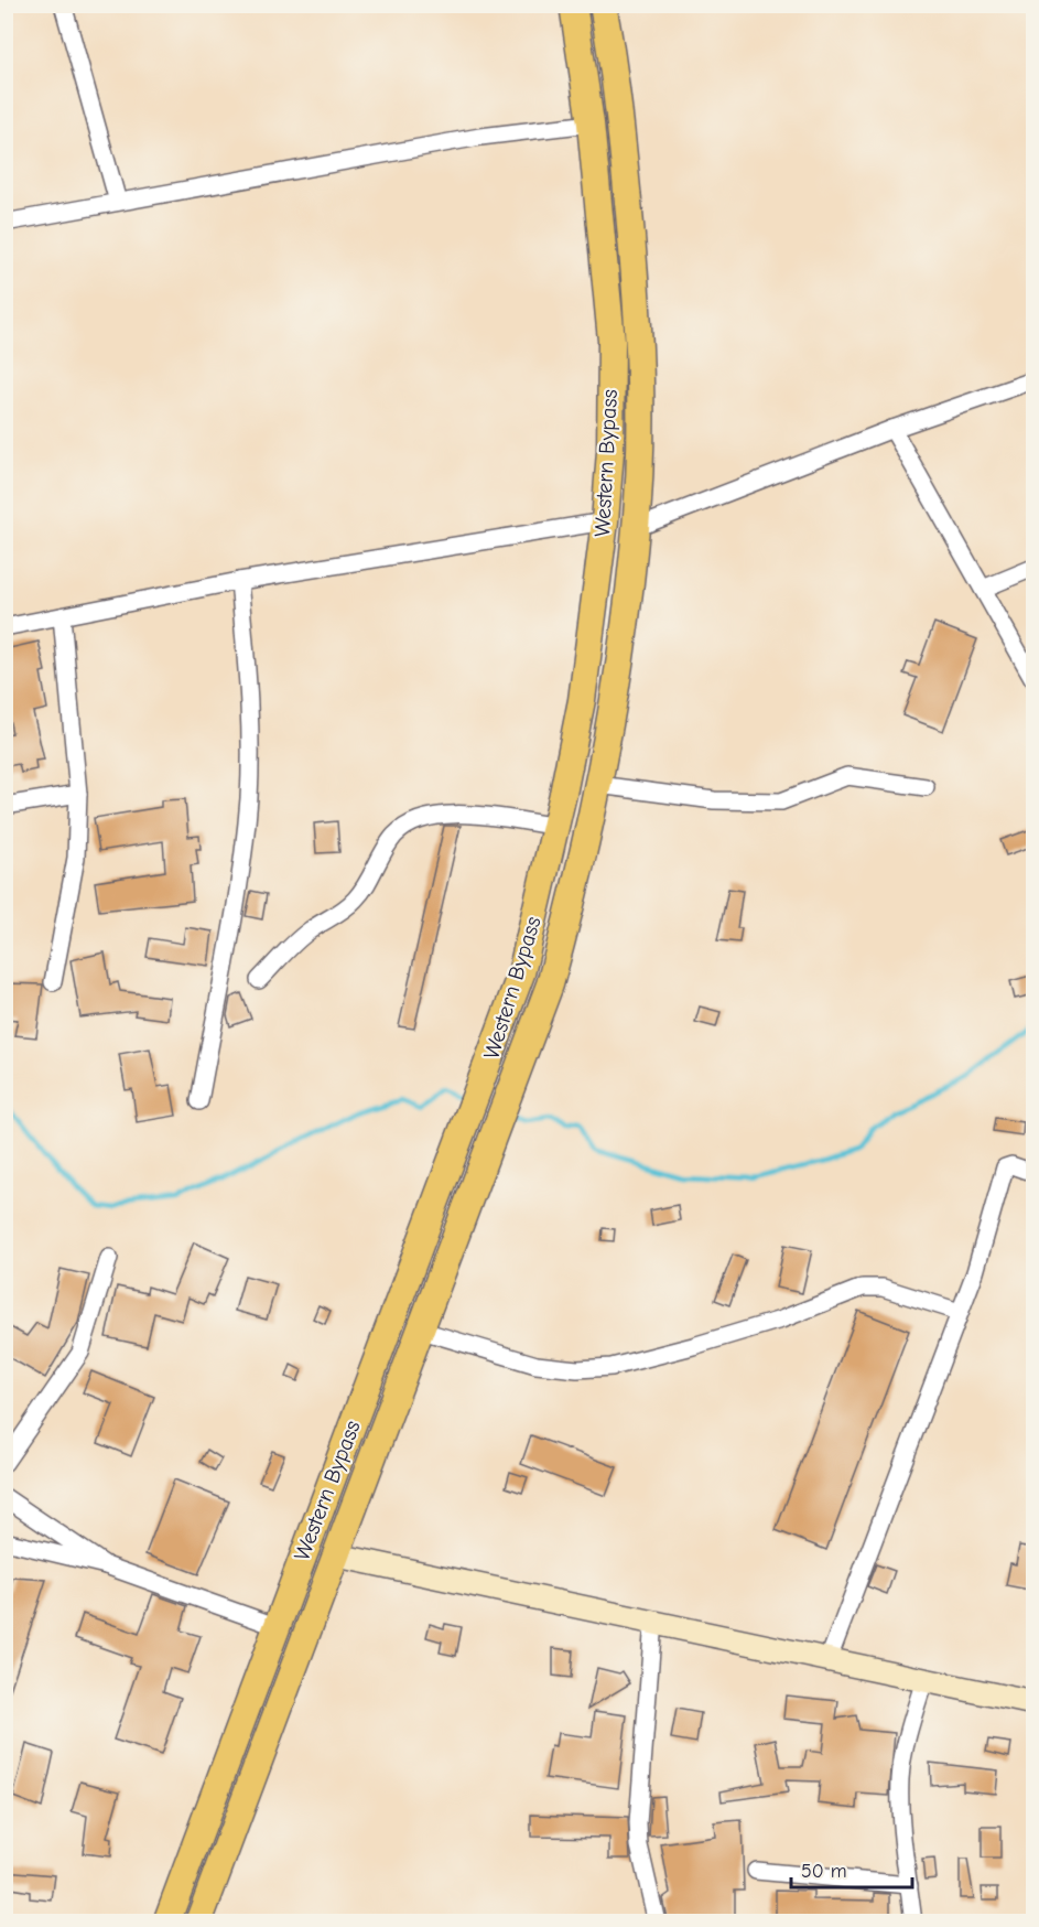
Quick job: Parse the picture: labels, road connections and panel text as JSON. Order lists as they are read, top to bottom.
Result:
{
  "streets": {
    "main road": ["Western Bypass"]
  },
  "scale_bar": "50 m"
}
